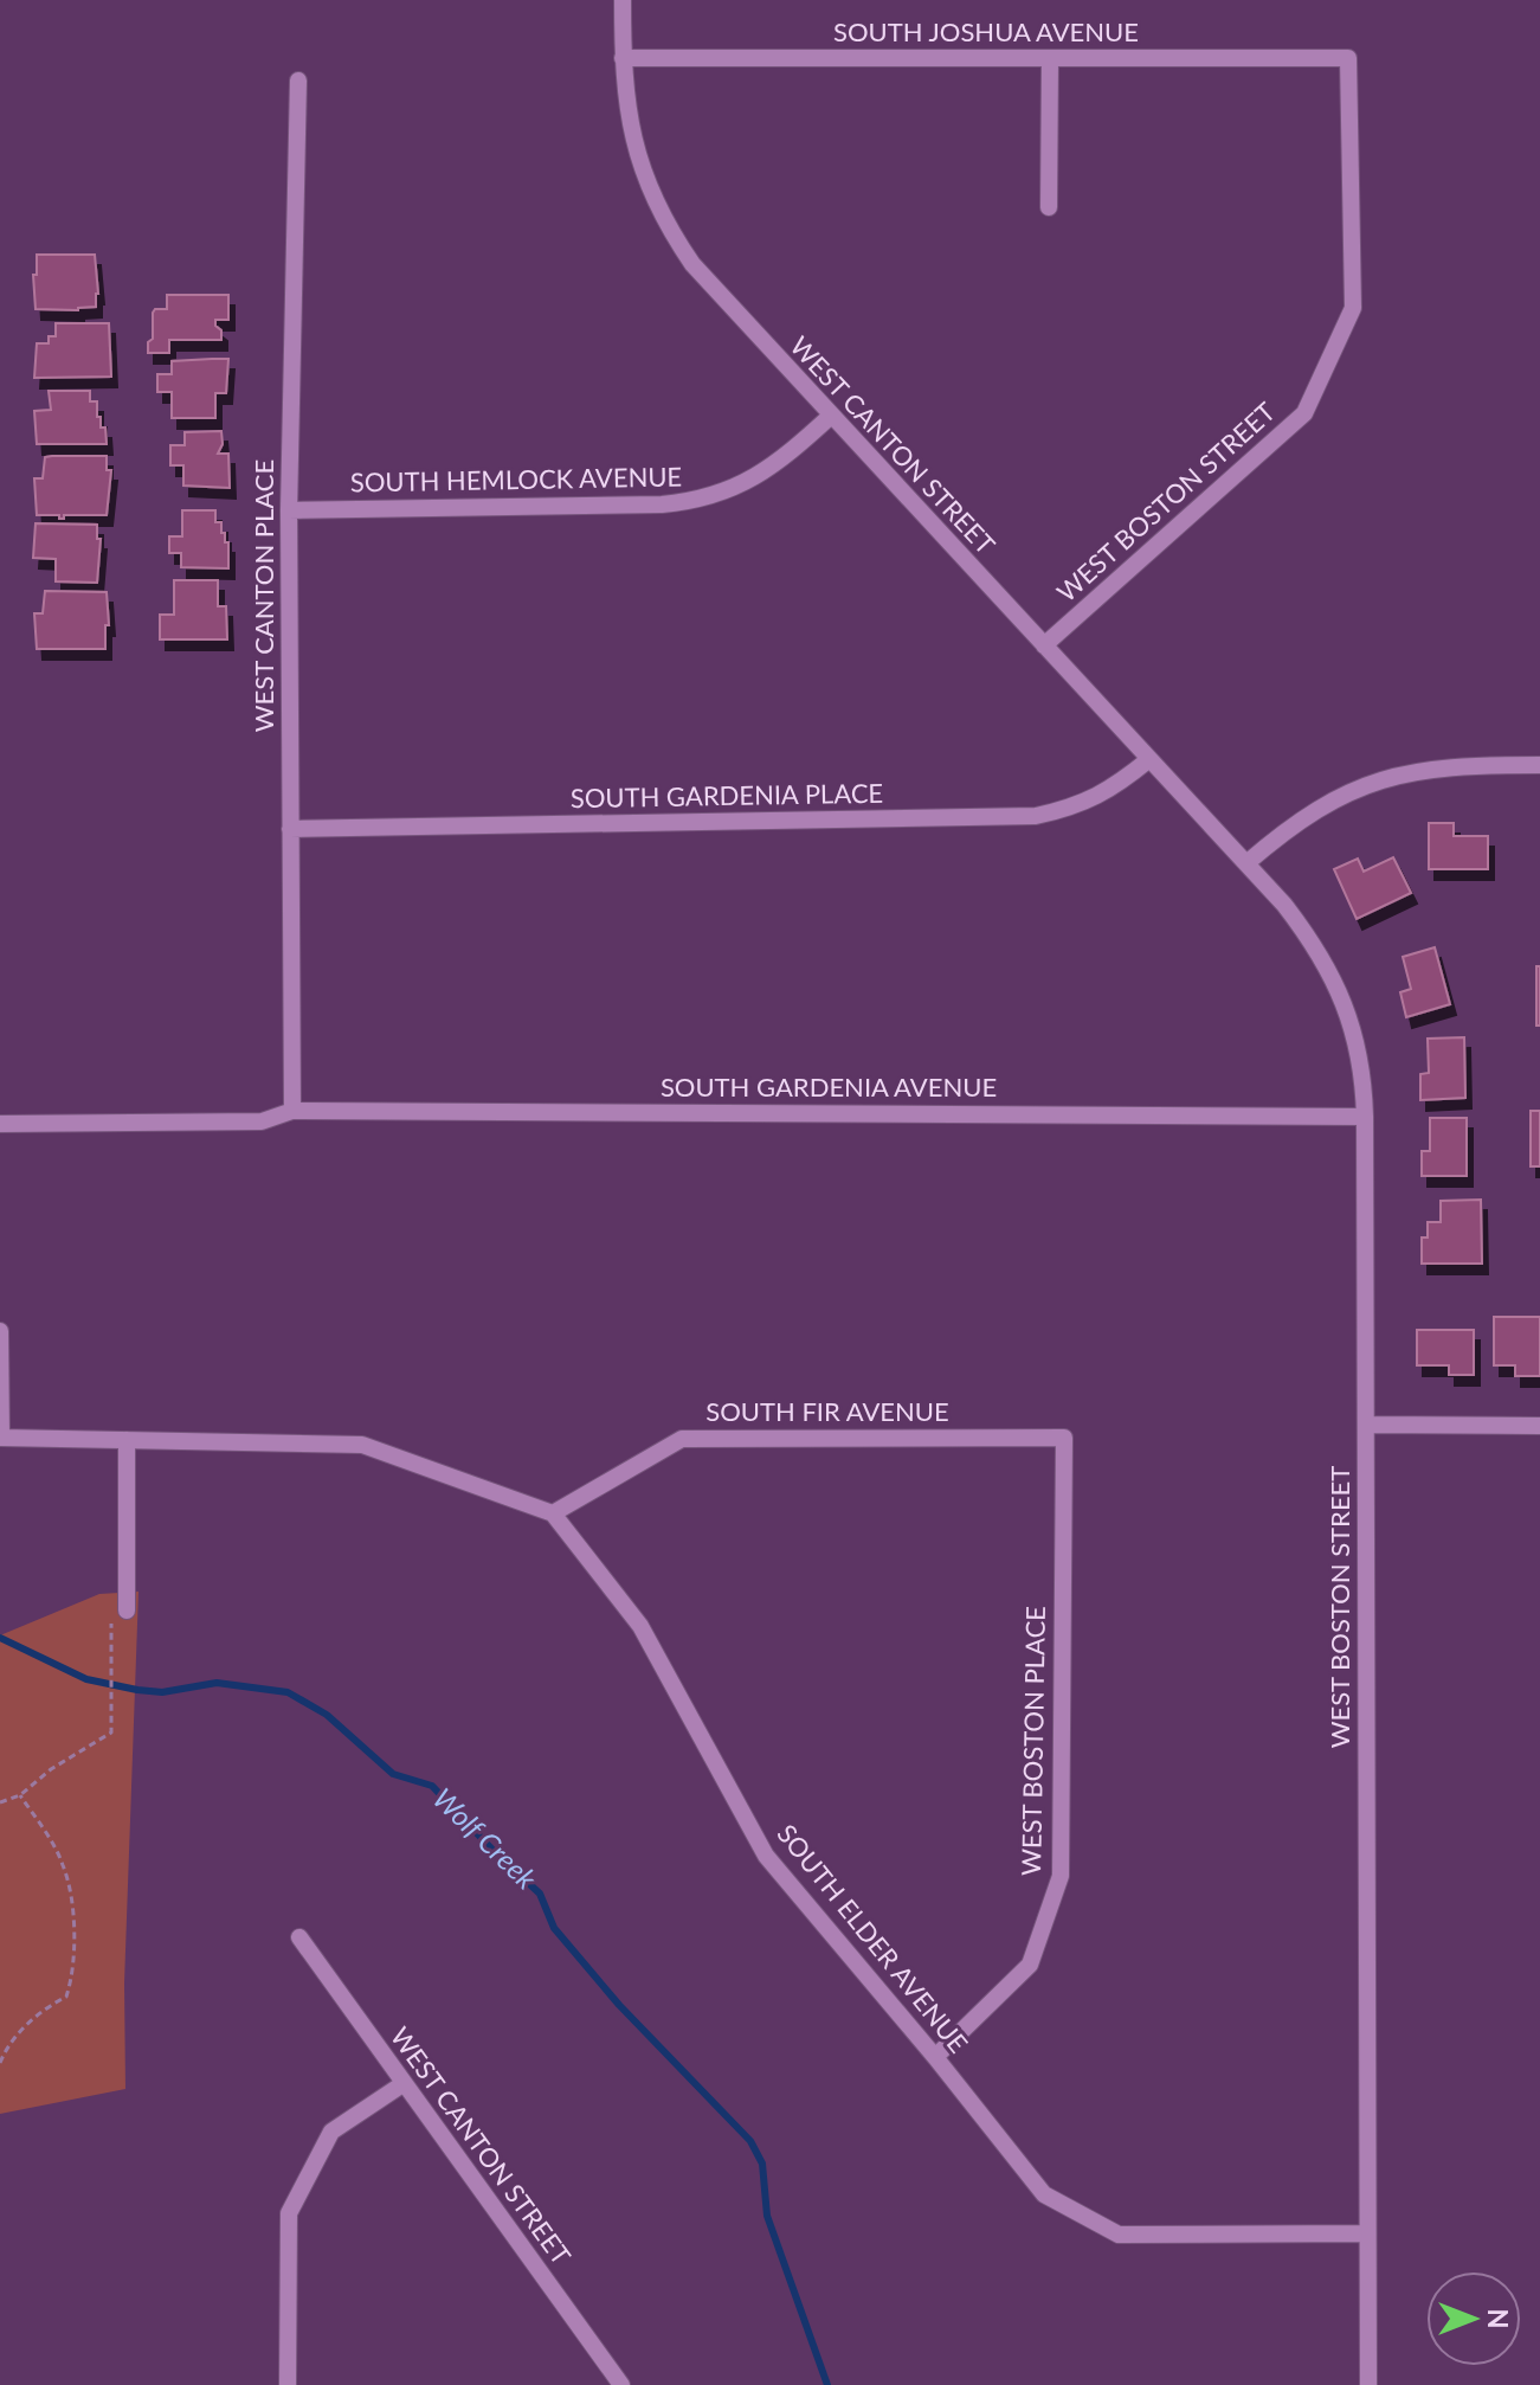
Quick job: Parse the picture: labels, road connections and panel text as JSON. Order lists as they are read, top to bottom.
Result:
{
  "streets": {
    "street": [
      "SOUTH JOSHUA AVENUE",
      "WEST CANTON STREET",
      "SOUTH HEMLOCK AVENUE",
      "WEST BOSTON STREET",
      "WEST CANTON PLACE",
      "SOUTH GARDENIA PLACE",
      "SOUTH GARDENIA AVENUE",
      "SOUTH FIR AVENUE",
      "WEST BOSTON PLACE",
      "SOUTH ELDER AVENUE"
    ]
  },
  "crossings": [
    ["SOUTH JOSHUA AVENUE", "WEST CANTON STREET"],
    ["SOUTH JOSHUA AVENUE", "WEST BOSTON STREET"],
    ["WEST CANTON STREET", "SOUTH HEMLOCK AVENUE"],
    ["WEST CANTON STREET", "WEST BOSTON STREET"],
    ["WEST CANTON STREET", "SOUTH GARDENIA PLACE"],
    ["SOUTH HEMLOCK AVENUE", "WEST CANTON PLACE"],
    ["WEST BOSTON STREET", "SOUTH GARDENIA AVENUE"],
    ["WEST BOSTON STREET", "SOUTH ELDER AVENUE"],
    ["WEST CANTON PLACE", "SOUTH GARDENIA PLACE"],
    ["WEST CANTON PLACE", "SOUTH GARDENIA AVENUE"],
    ["SOUTH FIR AVENUE", "WEST BOSTON PLACE"],
    ["SOUTH FIR AVENUE", "SOUTH ELDER AVENUE"],
    ["WEST BOSTON PLACE", "SOUTH ELDER AVENUE"]
  ],
  "water": ["Wolf Creek"],
  "north": "right"
}
